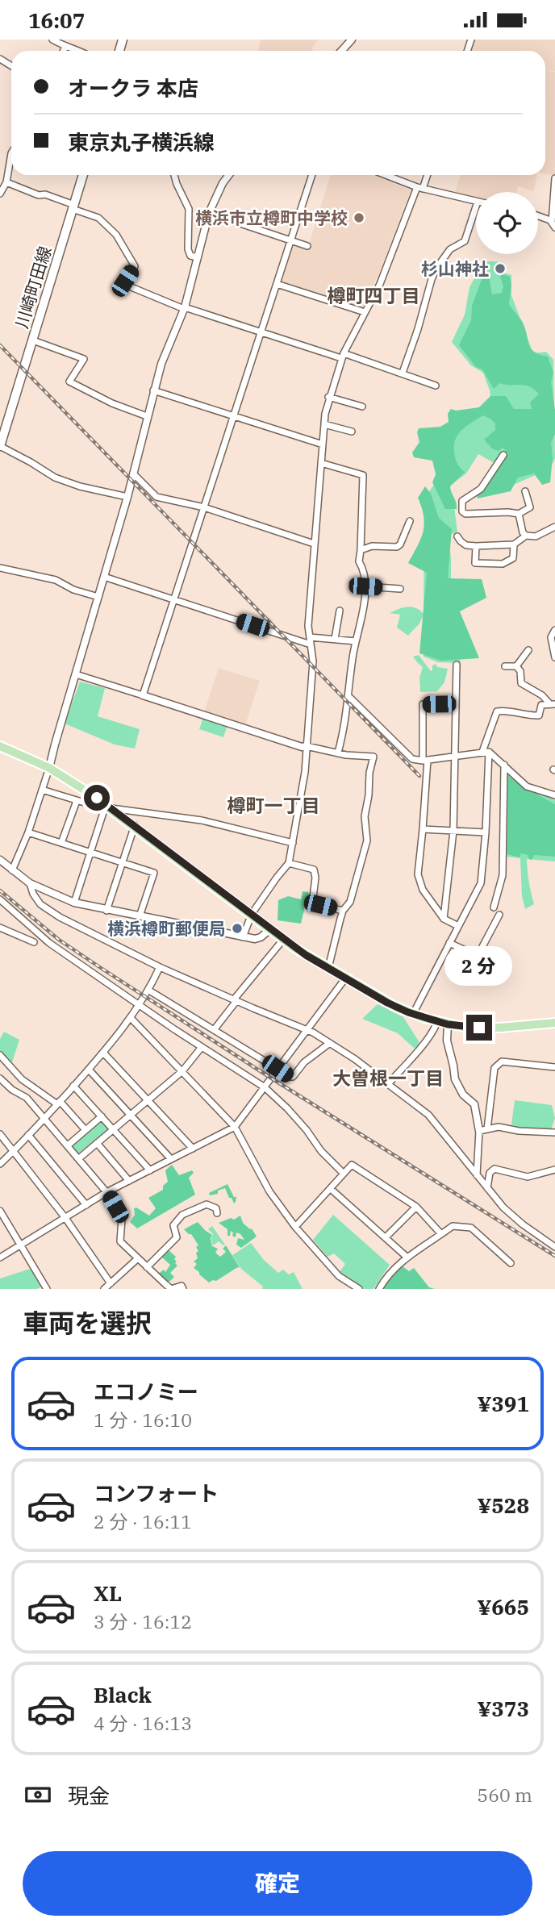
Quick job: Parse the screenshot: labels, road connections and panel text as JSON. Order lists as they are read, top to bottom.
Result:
{
  "streets": {
    "main road": ["川崎町田線"]
  },
  "districts": ["樽町四丁目", "樽町一丁目", "大曽根一丁目"],
  "places": ["横浜市立樽町中学校", "杉山神社", "横浜樽町郵便局"],
  "page": {
    "status": "16:07",
    "banner": ["オークラ 本店", "東京丸子横浜線"],
    "bubble": "2 分",
    "heading": "車両を選択",
    "list": [
      {
        "name": "エコノミー",
        "note": "1 分 · 16:10",
        "value": "¥391"
      },
      {
        "name": "コンフォート",
        "note": "2 分 · 16:11",
        "value": "¥528"
      },
      {
        "name": "XL",
        "note": "3 分 · 16:12",
        "value": "¥665"
      },
      {
        "name": "Black",
        "note": "4 分 · 16:13",
        "value": "¥373"
      }
    ],
    "pay": ["現金", "560 m"],
    "buttons": "確定"
  }
}
